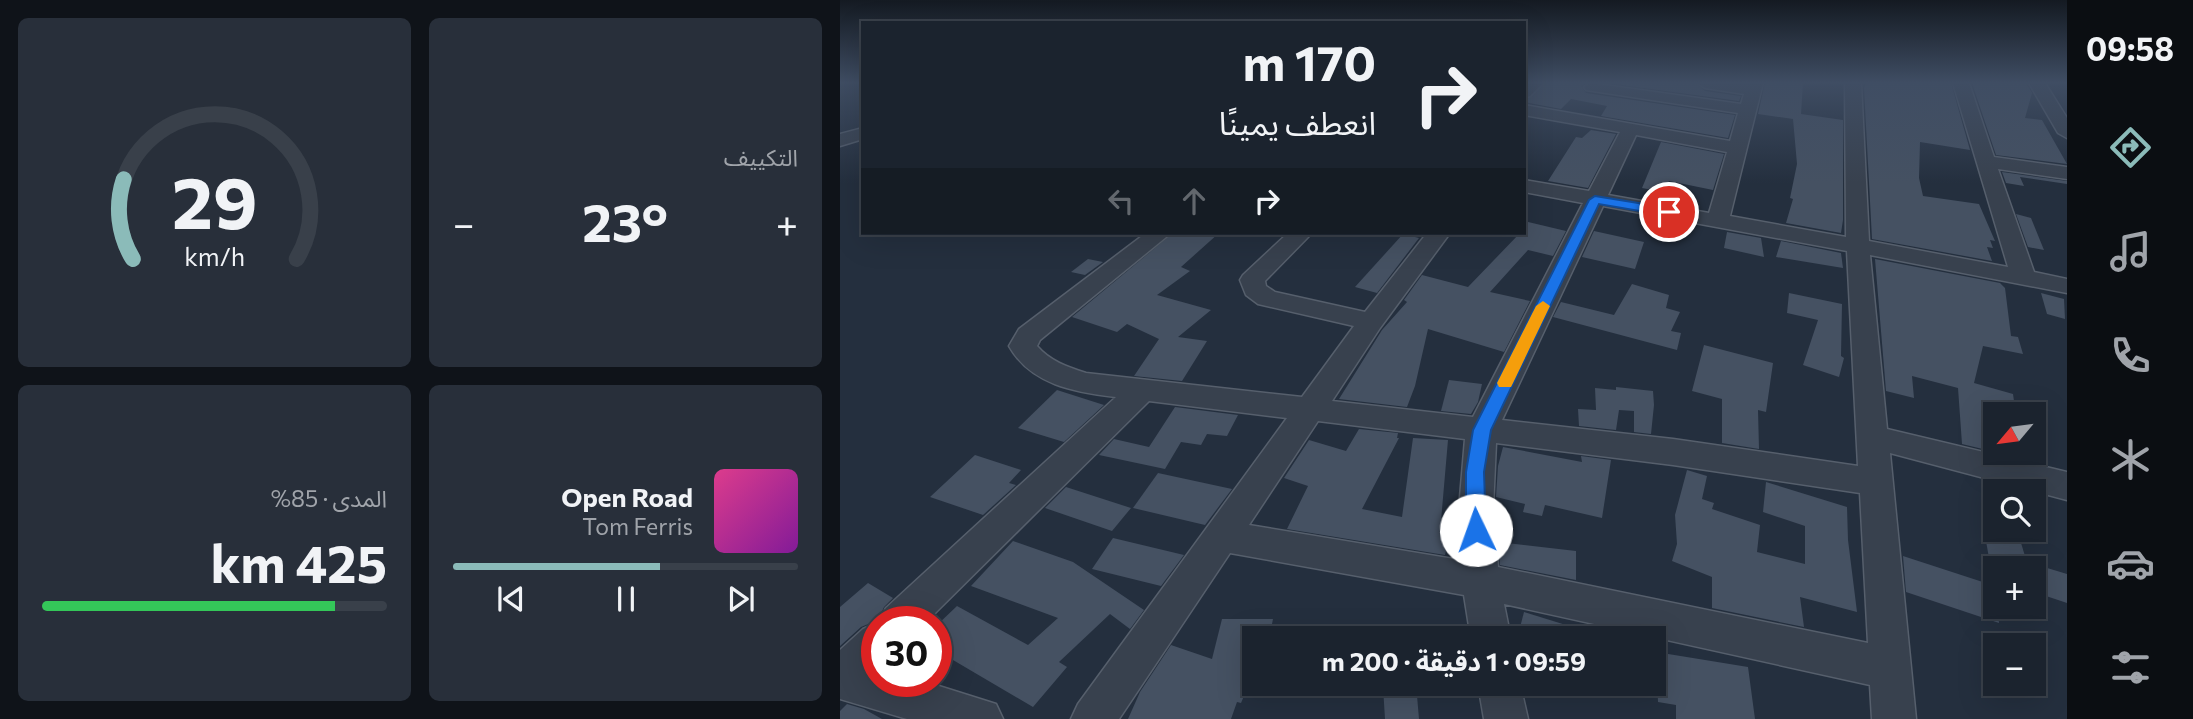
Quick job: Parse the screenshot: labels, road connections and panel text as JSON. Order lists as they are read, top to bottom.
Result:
{
  "north": "bottom left",
  "page": {
    "tabs": "09:58",
    "tile": [
      "التكييف",
      ["المدى · 85%", "425 km"]
    ],
    "turn": ["170 m", "انعطف يمينًا"],
    "heat": ["−", "23°", "+"],
    "map_buttons": ["+", "−"],
    "song": ["Open Road", "Tom Ferris"],
    "limit": "30",
    "trip": "09:59 · 1 دقيقة · 200 m",
    "gauge": ["29", "km/h"]
  }
}
